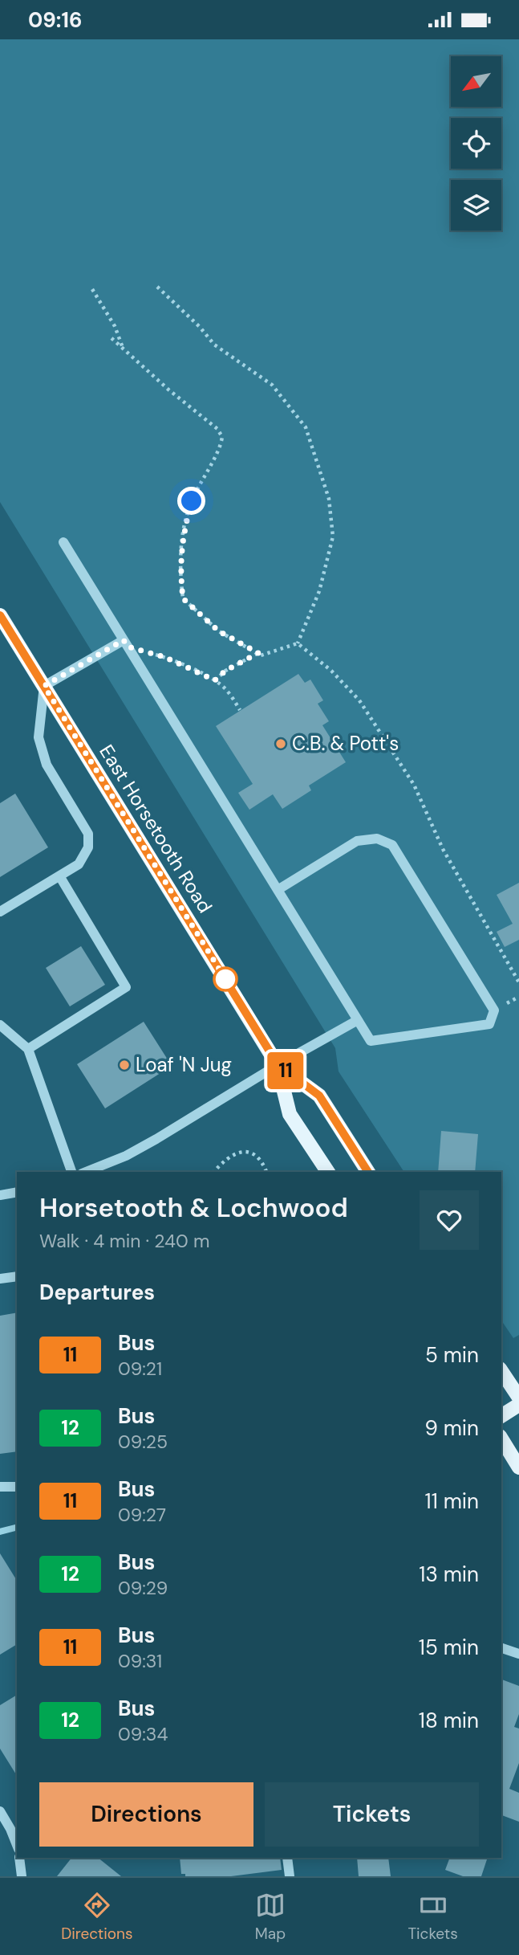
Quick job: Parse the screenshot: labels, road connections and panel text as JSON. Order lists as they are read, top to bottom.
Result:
{
  "streets": {
    "main road": ["East Horsetooth Road"]
  },
  "places": ["C.B. & Pott's", "Loaf 'N Jug"],
  "lines": ["bus line 11"],
  "north": "bottom left",
  "page": {
    "status": "09:16",
    "on_map": "11",
    "heading": [
      ["Horsetooth & Lochwood", "Walk · 4 min · 240 m"],
      "Departures"
    ],
    "list": [
      {
        "mark": "11",
        "name": "Bus",
        "note": "09:21",
        "value": "5 min"
      },
      {
        "mark": "12",
        "name": "Bus",
        "note": "09:25",
        "value": "9 min"
      },
      {
        "mark": "11",
        "name": "Bus",
        "note": "09:27",
        "value": "11 min"
      },
      {
        "mark": "12",
        "name": "Bus",
        "note": "09:29",
        "value": "13 min"
      },
      {
        "mark": "11",
        "name": "Bus",
        "note": "09:31",
        "value": "15 min"
      },
      {
        "mark": "12",
        "name": "Bus",
        "note": "09:34",
        "value": "18 min"
      }
    ],
    "buttons": ["Directions", "Tickets"],
    "tabs": ["Directions", "Map", "Tickets"]
  }
}
